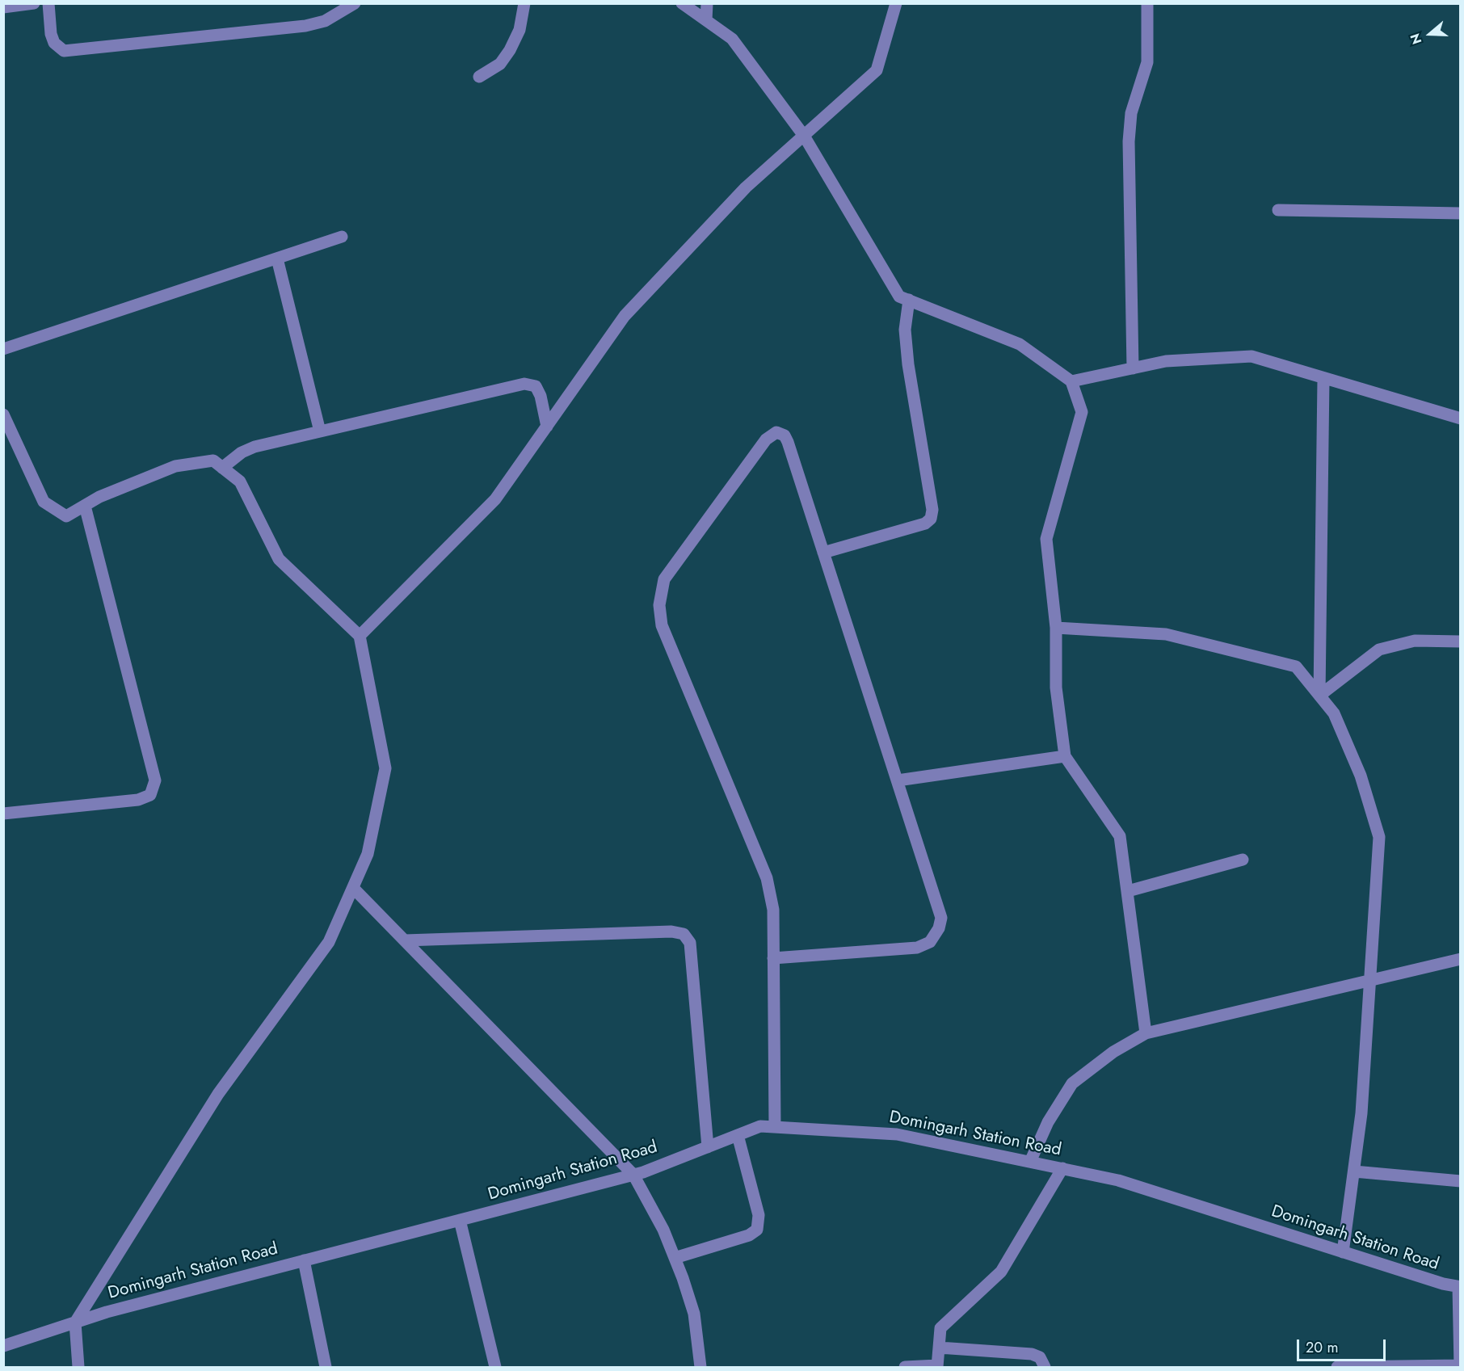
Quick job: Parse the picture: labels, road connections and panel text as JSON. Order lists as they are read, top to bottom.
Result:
{
  "streets": {
    "street": ["Domingarh Station Road"]
  },
  "scale_bar": "20 m",
  "north": "left"
}
